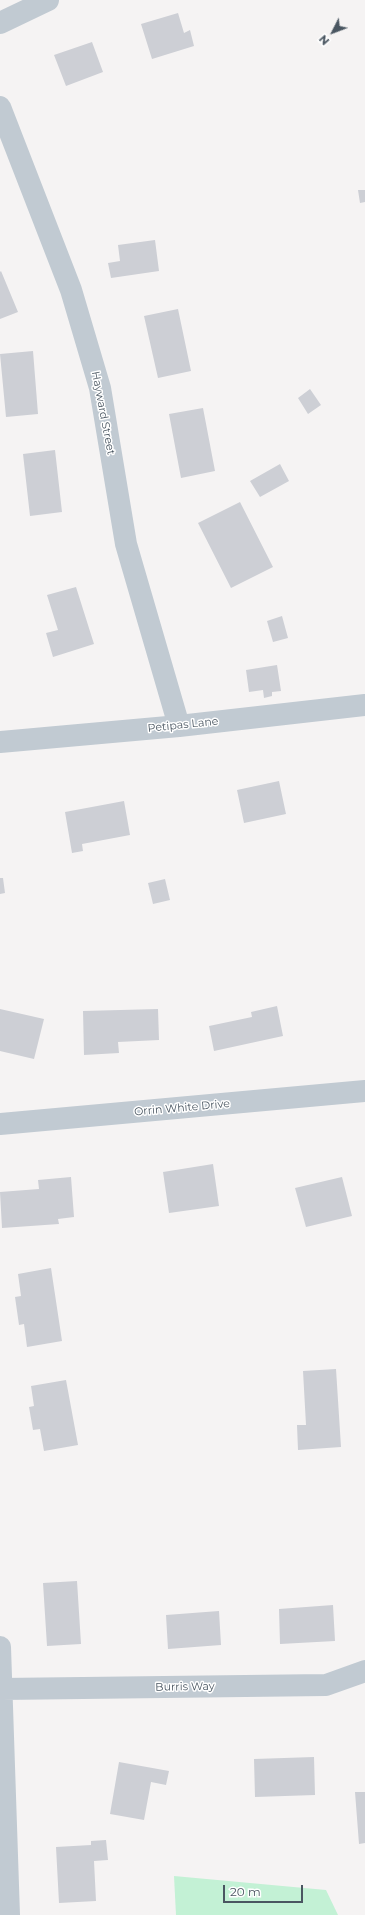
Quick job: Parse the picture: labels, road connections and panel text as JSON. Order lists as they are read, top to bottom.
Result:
{
  "streets": {
    "street": [
      "Hayward Street",
      "Petipas Lane",
      "Orrin White Drive",
      "Burris Way"
    ]
  },
  "crossings": [
    ["Hayward Street", "Petipas Lane"]
  ],
  "scale_bar": "20 m",
  "north": "bottom left"
}
